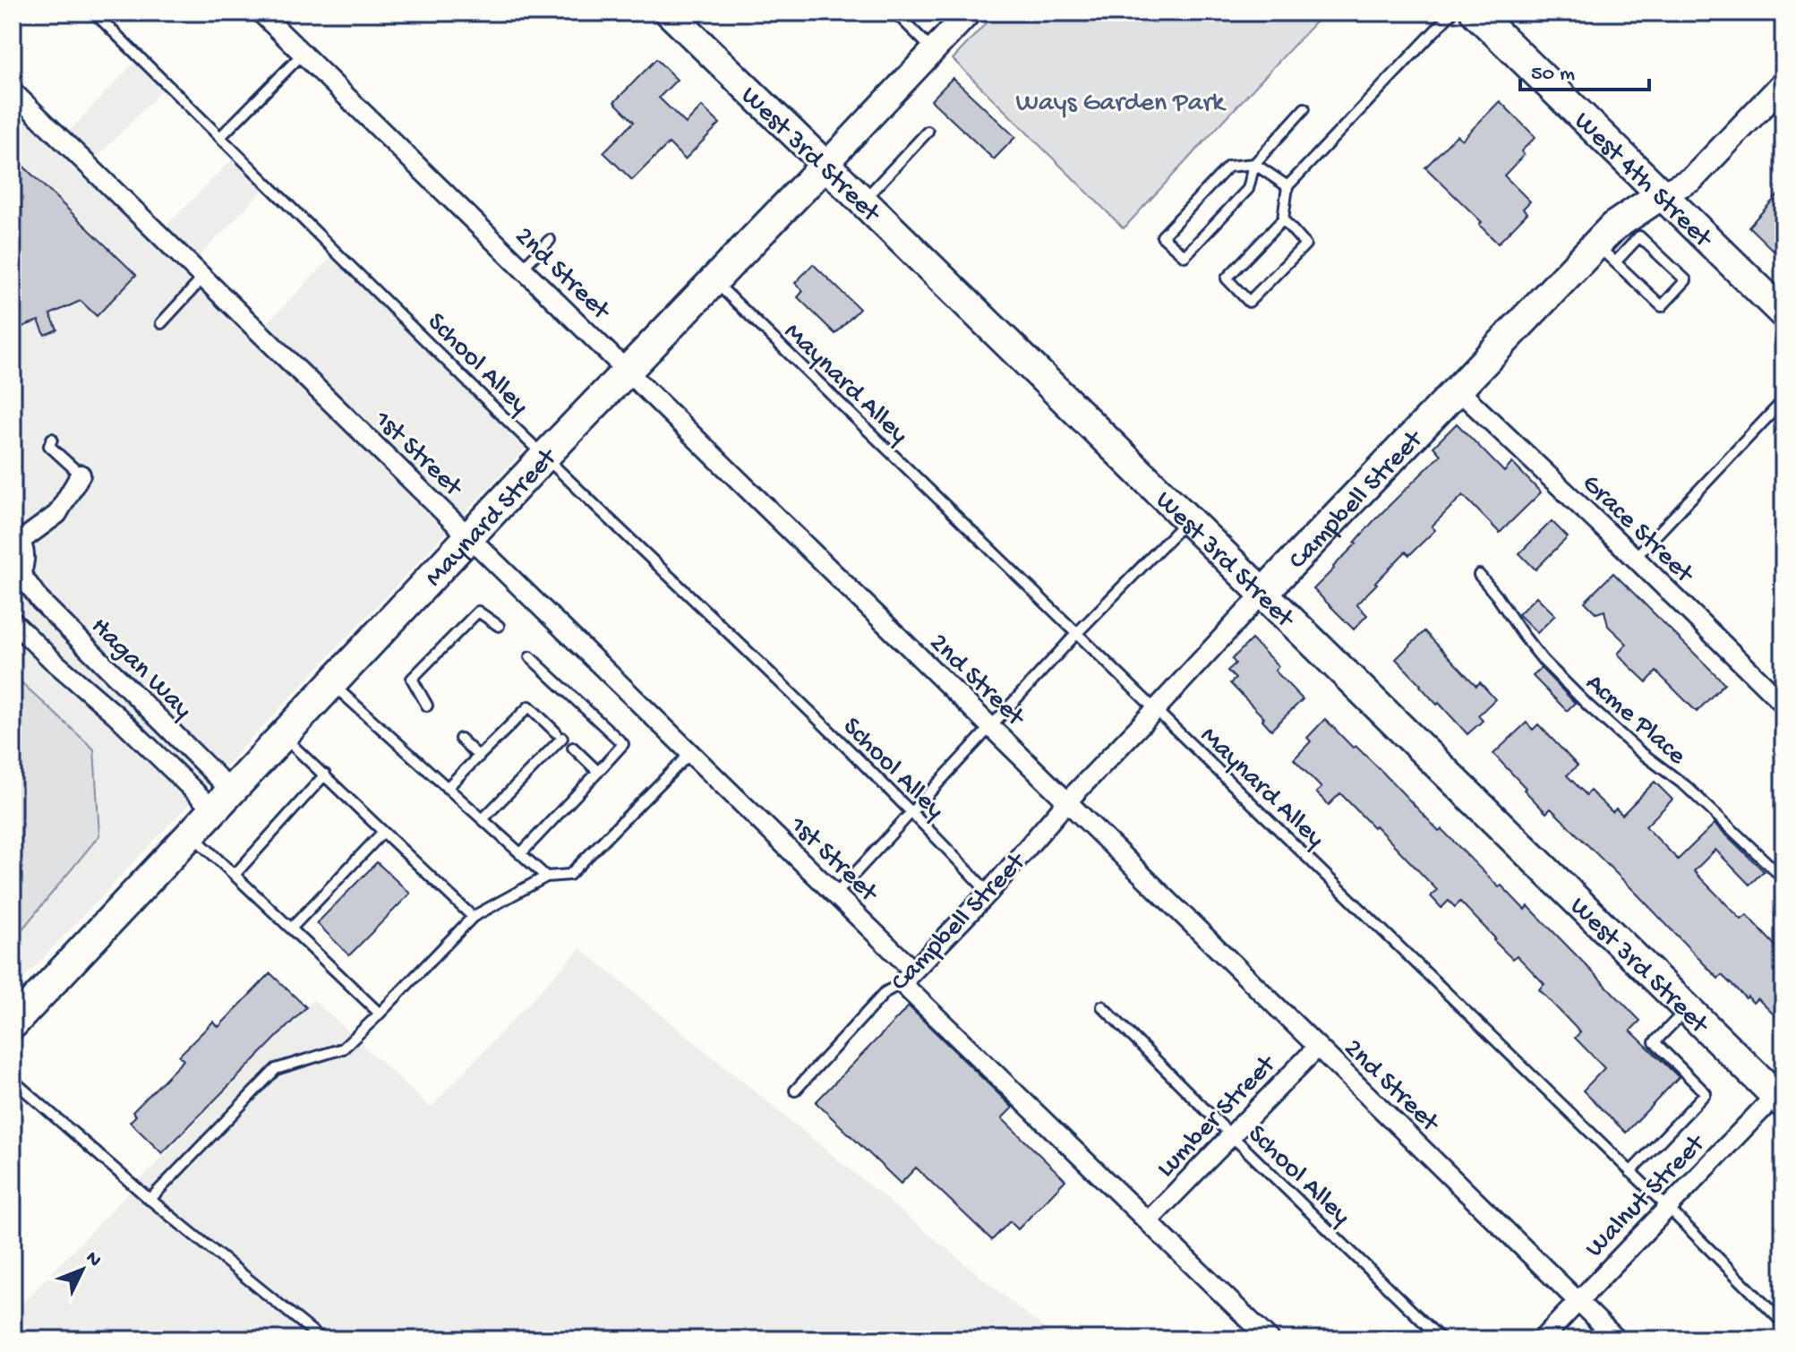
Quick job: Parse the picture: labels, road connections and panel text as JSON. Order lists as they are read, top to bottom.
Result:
{
  "streets": {
    "main road": [
      "West 3rd Street",
      "West 4th Street",
      "Campbell Street",
      "Maynard Street"
    ],
    "street": [
      "2nd Street",
      "1st Street",
      "Grace Street",
      "Hagan Way",
      "Lumber Street",
      "Walnut Street"
    ],
    "lane": ["School Alley", "Maynard Alley", "Acme Place"]
  },
  "crossings": [
    ["West 3rd Street", "Campbell Street"],
    ["West 3rd Street", "Maynard Street"],
    ["West 3rd Street", "Walnut Street"],
    ["West 4th Street", "Campbell Street"],
    ["2nd Street", "Campbell Street"],
    ["2nd Street", "Maynard Street"],
    ["2nd Street", "Lumber Street"],
    ["2nd Street", "Walnut Street"],
    ["School Alley", "Campbell Street"],
    ["School Alley", "Maynard Street"],
    ["School Alley", "Lumber Street"],
    ["Maynard Alley", "Campbell Street"],
    ["Maynard Alley", "Maynard Street"],
    ["Maynard Alley", "Walnut Street"],
    ["1st Street", "Campbell Street"],
    ["1st Street", "Maynard Street"],
    ["1st Street", "Lumber Street"],
    ["Campbell Street", "Grace Street"],
    ["Maynard Street", "Hagan Way"]
  ],
  "parks": ["Ways Garden Park"],
  "scale_bar": "50 m",
  "north": "top right"
}
